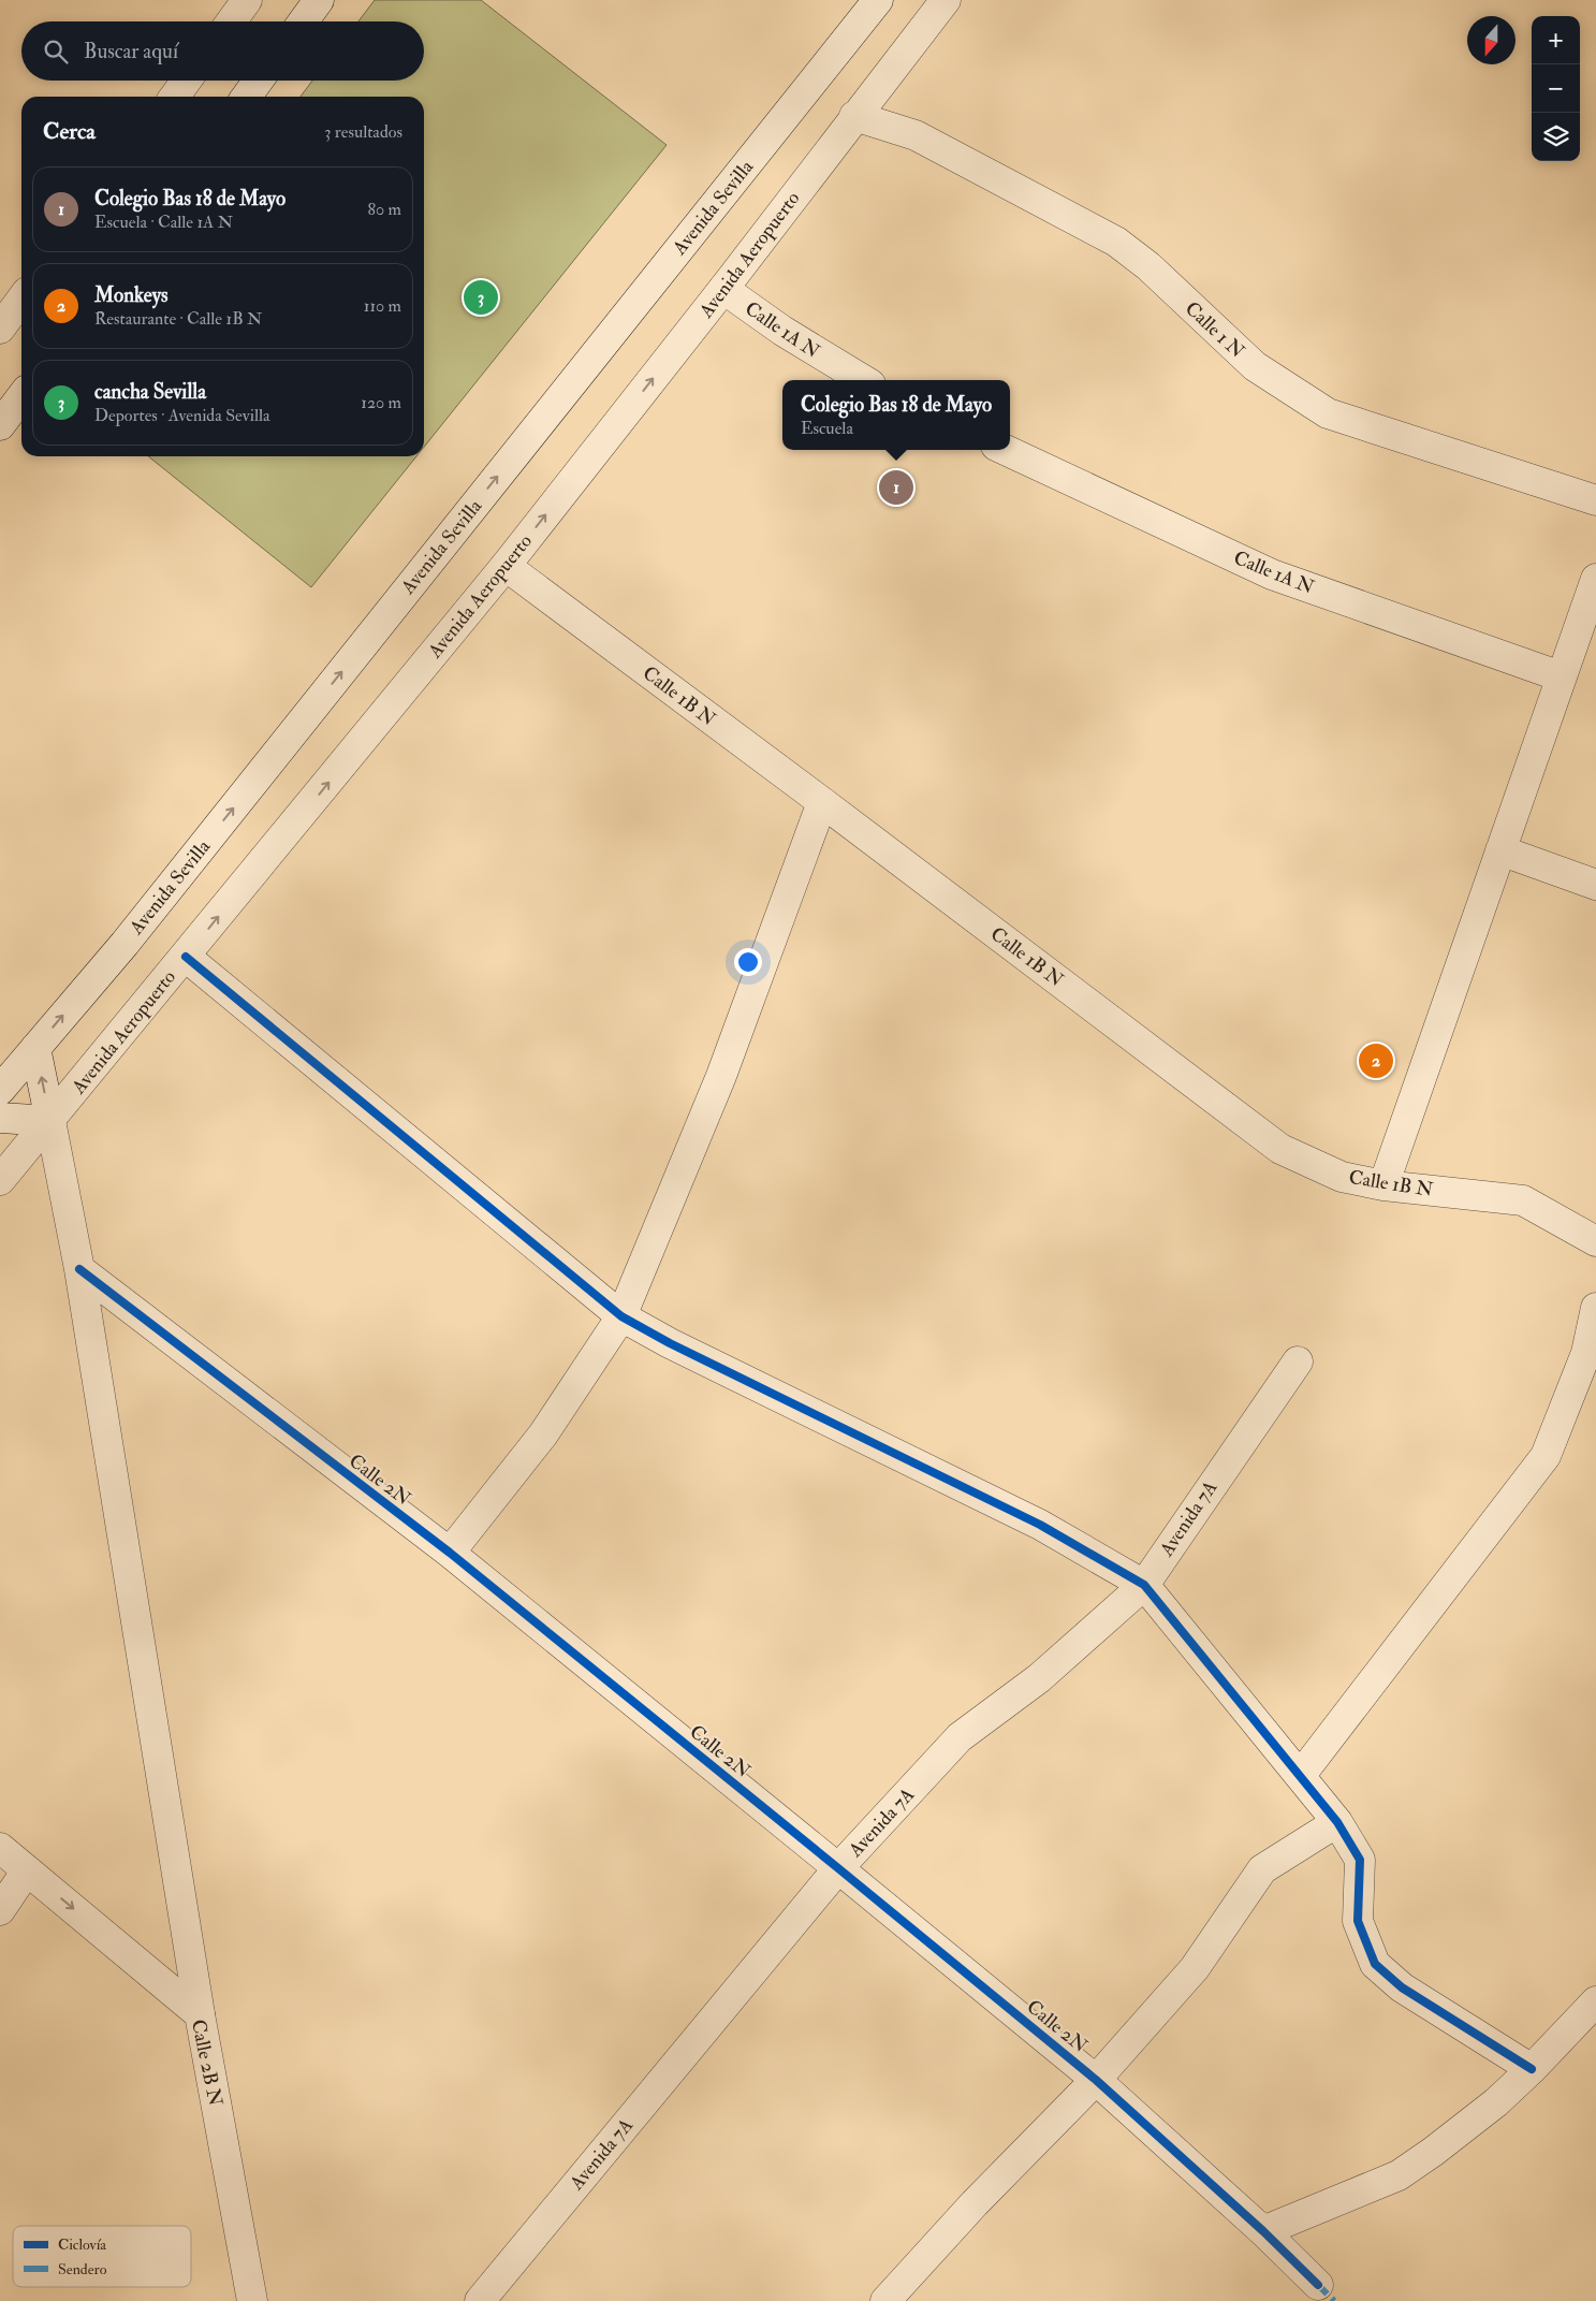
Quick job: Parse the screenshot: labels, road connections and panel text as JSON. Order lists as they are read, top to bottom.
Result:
{
  "streets": {
    "street": [
      "Avenida Sevilla",
      "Avenida Aeropuerto",
      "Calle 1A N",
      "Calle 1 N",
      "Calle 1B N",
      "Calle 2N",
      "Avenida 7A",
      "Calle 2B N"
    ]
  },
  "crossings": [
    ["Avenida Aeropuerto", "Calle 1A N"],
    ["Avenida Aeropuerto", "Calle 1 N"],
    ["Avenida Aeropuerto", "Calle 1B N"],
    ["Calle 2N", "Avenida 7A"]
  ],
  "one_way": ["Avenida Sevilla", "Avenida Aeropuerto", "Calle 2B N"],
  "legend": ["Ciclovía", "Sendero"],
  "north": "bottom",
  "page": {
    "map_buttons": ["+", "−"],
    "search": "Buscar aquí",
    "heading": ["Cerca", "3 resultados"],
    "list": [
      {
        "mark": "1",
        "name": "Colegio Bas 18 de Mayo",
        "note": "Escuela · Calle 1A N",
        "value": "80 m"
      },
      {
        "mark": "2",
        "name": "Monkeys",
        "note": "Restaurante · Calle 1B N",
        "value": "110 m"
      },
      {
        "mark": "3",
        "name": "cancha Sevilla",
        "note": "Deportes · Avenida Sevilla",
        "value": "120 m"
      }
    ],
    "pins": ["3", "1", "2"],
    "popup": ["Colegio Bas 18 de Mayo", "Escuela"]
  }
}
